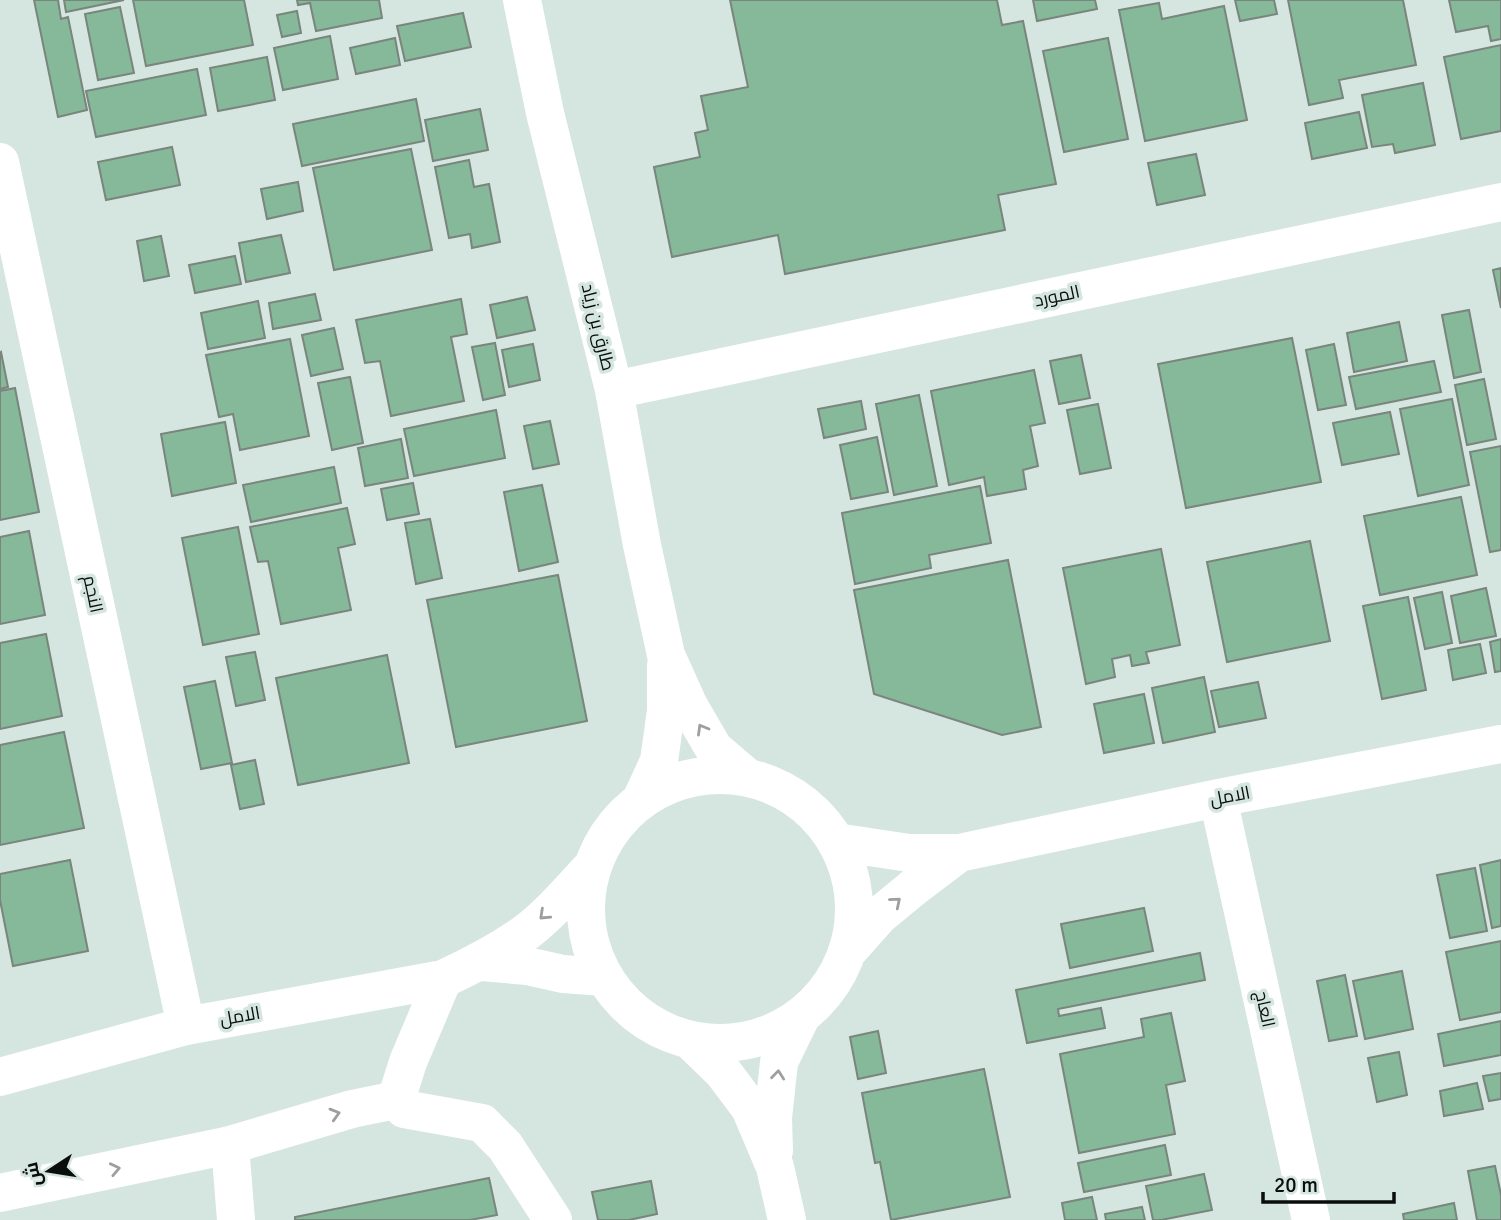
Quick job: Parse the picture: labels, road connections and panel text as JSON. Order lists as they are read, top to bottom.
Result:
{
  "streets": {
    "street": [
      "المورد",
      "طارق بن زياد",
      "النجم",
      "الامل",
      "العاج"
    ]
  },
  "crossings": [
    ["المورد", "طارق بن زياد"],
    ["النجم", "الامل"],
    ["الامل", "العاج"]
  ],
  "scale_bar": "20 m",
  "north": "left"
}
